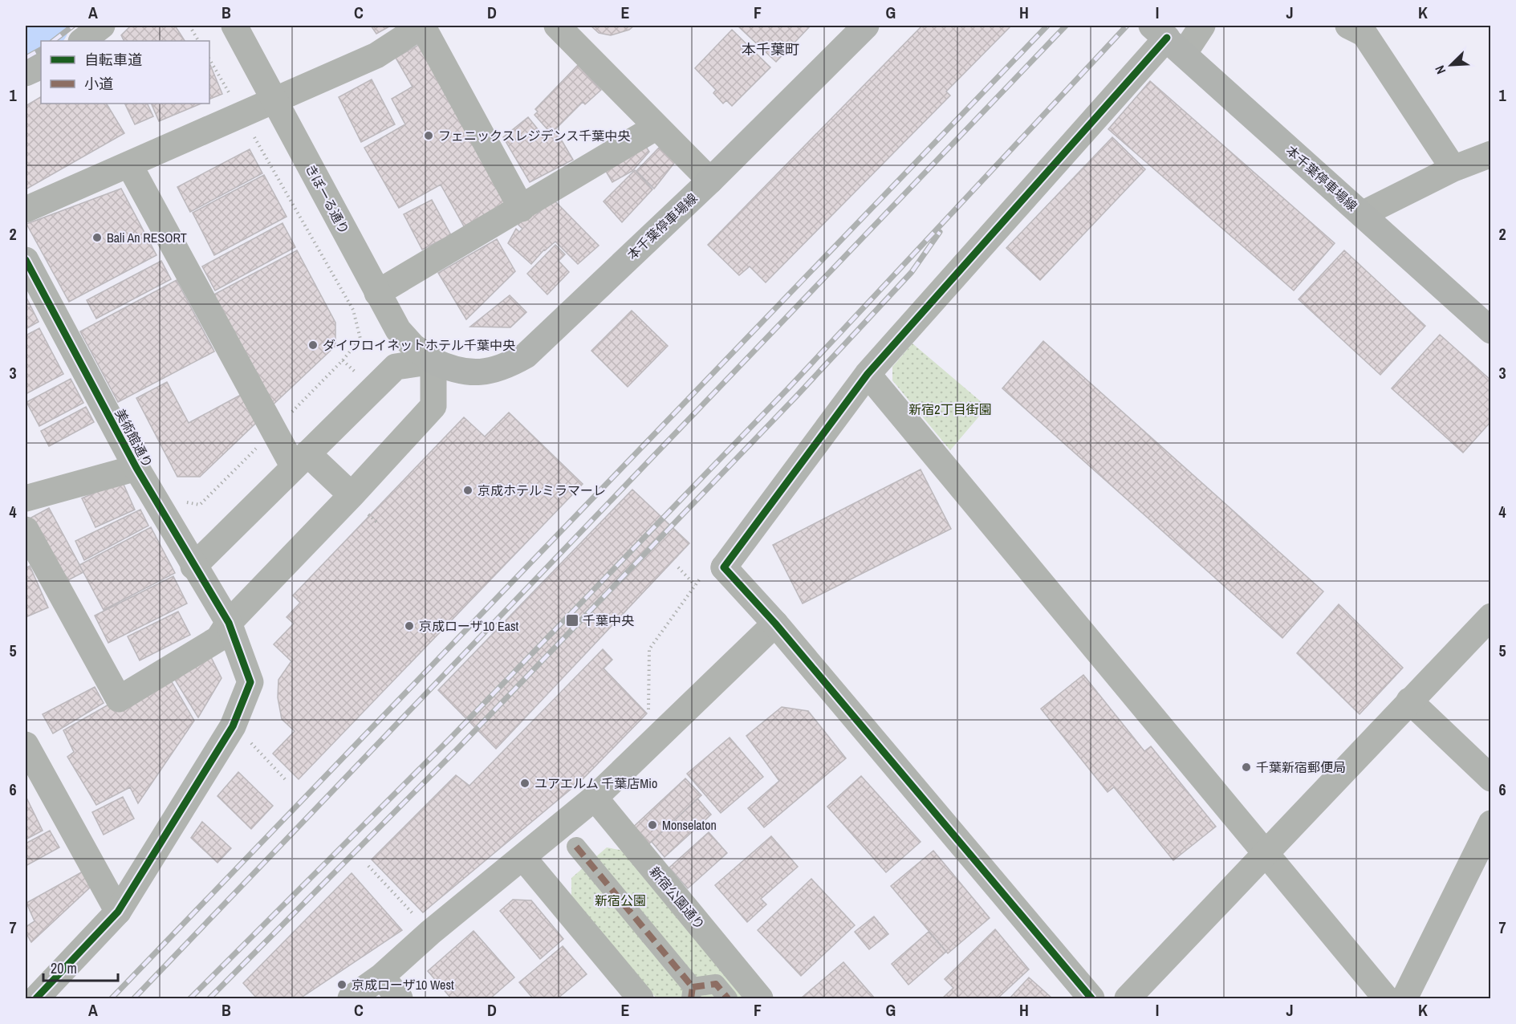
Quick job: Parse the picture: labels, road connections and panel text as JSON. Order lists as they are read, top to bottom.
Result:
{
  "streets": {
    "main road": ["本千葉停車場線"],
    "street": ["きぼーる通り", "美術館通り", "新宿公園通り"]
  },
  "crossings": [
    ["本千葉停車場線", "きぼーる通り"]
  ],
  "districts": ["本千葉町"],
  "parks": ["新宿2丁目街園", "新宿公園"],
  "places": {
    "other": [
      "フェニックスレジデンス千葉中央",
      "Bali An RESORT",
      "ダイワロイネットホテル千葉中央",
      "京成ホテルミラマーレ",
      "京成ローザ10 East",
      "千葉新宿郵便局",
      "ユアエルム 千葉店Mio",
      "Monselaton",
      "京成ローザ10 West"
    ],
    "transit": ["千葉中央"]
  },
  "legend": ["自転車道", "小道"],
  "scale_bar": "20 m",
  "north": "bottom left",
  "grid": {
    "columns": [
      "A",
      "B",
      "C",
      "D",
      "E",
      "F",
      "G",
      "H",
      "I",
      "J",
      "K"
    ],
    "rows": [
      "1",
      "2",
      "3",
      "4",
      "5",
      "6",
      "7"
    ]
  }
}
